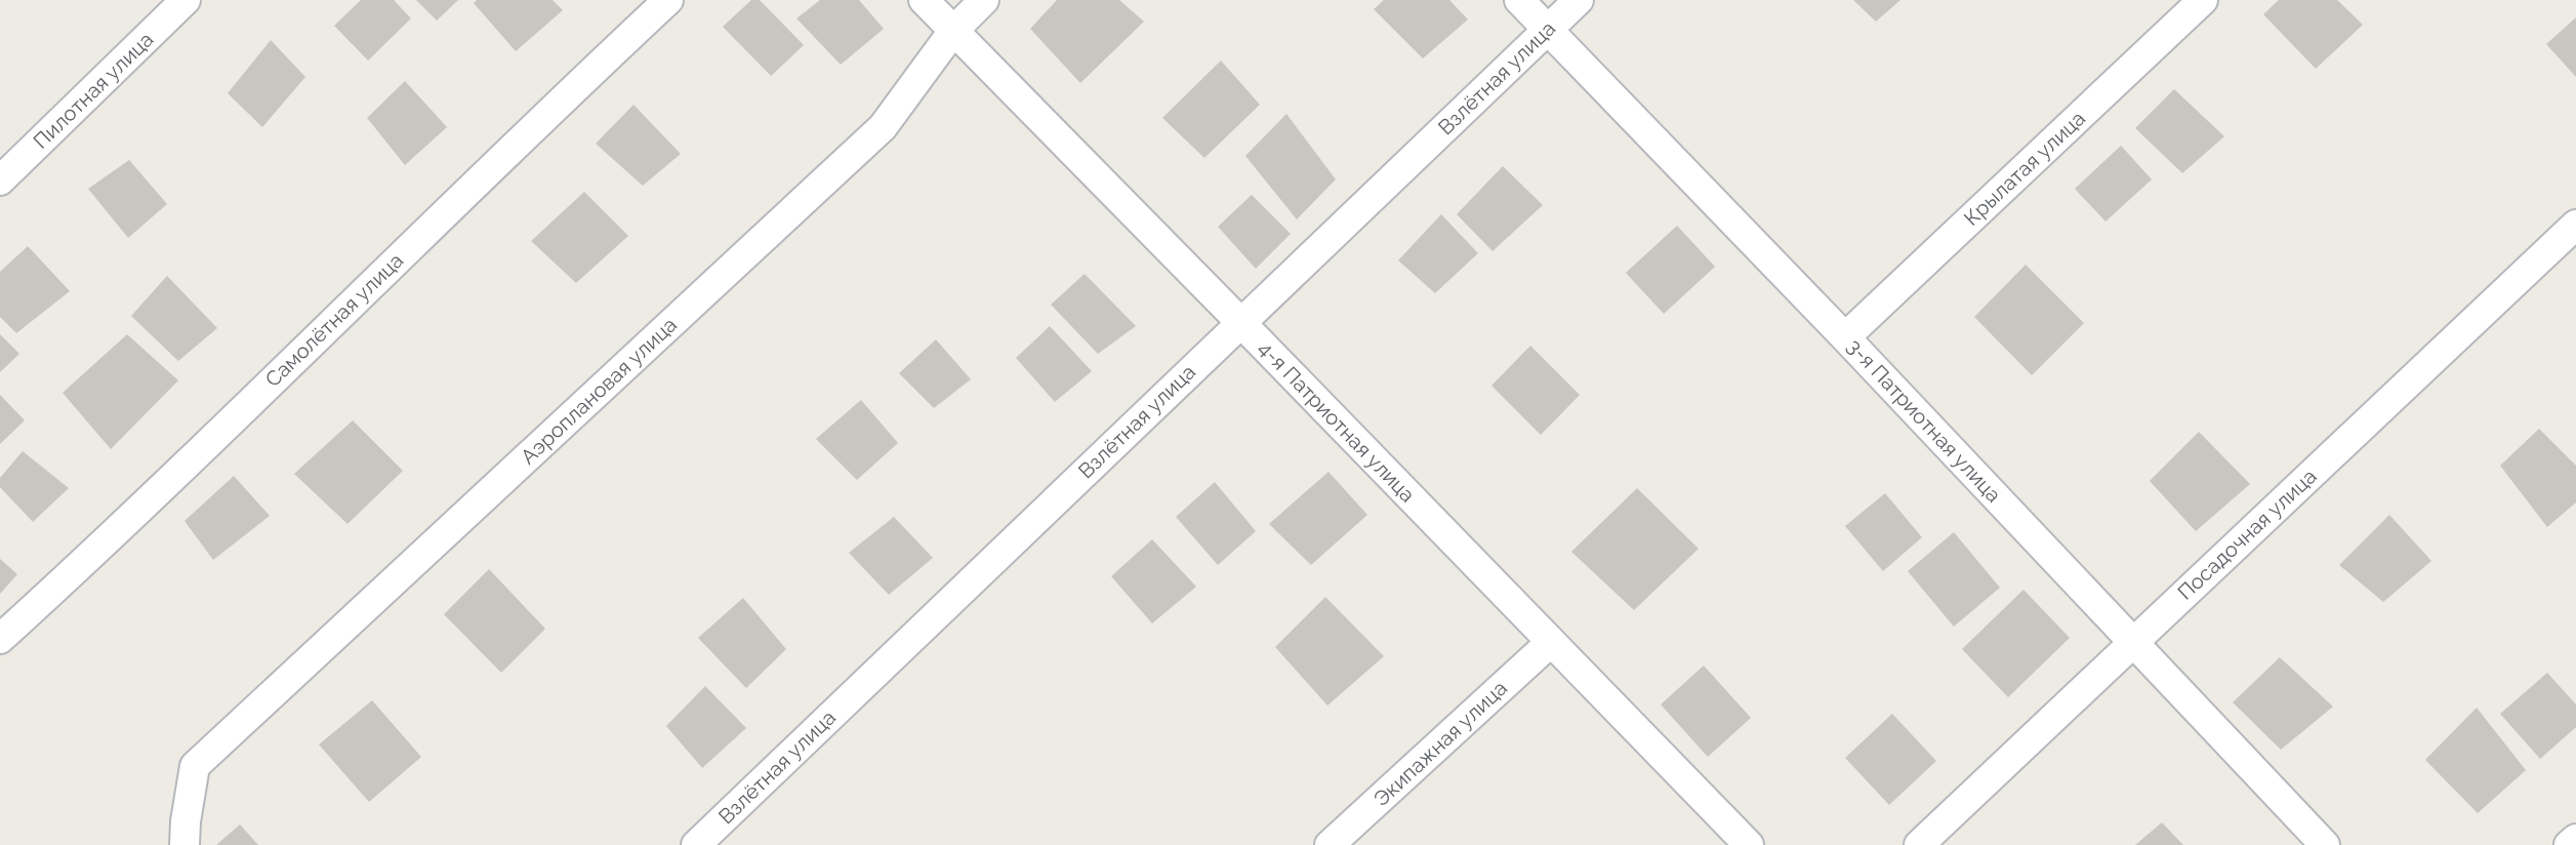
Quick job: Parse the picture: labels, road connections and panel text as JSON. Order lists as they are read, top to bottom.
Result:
{
  "streets": {
    "street": [
      "Взлётная улица",
      "Пилотная улица",
      "Крылатая улица",
      "Самолётная улица",
      "Аэроплановая улица",
      "3-я Патриотная улица",
      "4-я Патриотная улица",
      "Посадочная улица",
      "Экипажная улица"
    ]
  },
  "crossings": [
    ["Взлётная улица", "3-я Патриотная улица"],
    ["Взлётная улица", "4-я Патриотная улица"],
    ["Крылатая улица", "3-я Патриотная улица"],
    ["Аэроплановая улица", "4-я Патриотная улица"],
    ["3-я Патриотная улица", "Посадочная улица"],
    ["4-я Патриотная улица", "Экипажная улица"]
  ]
}
